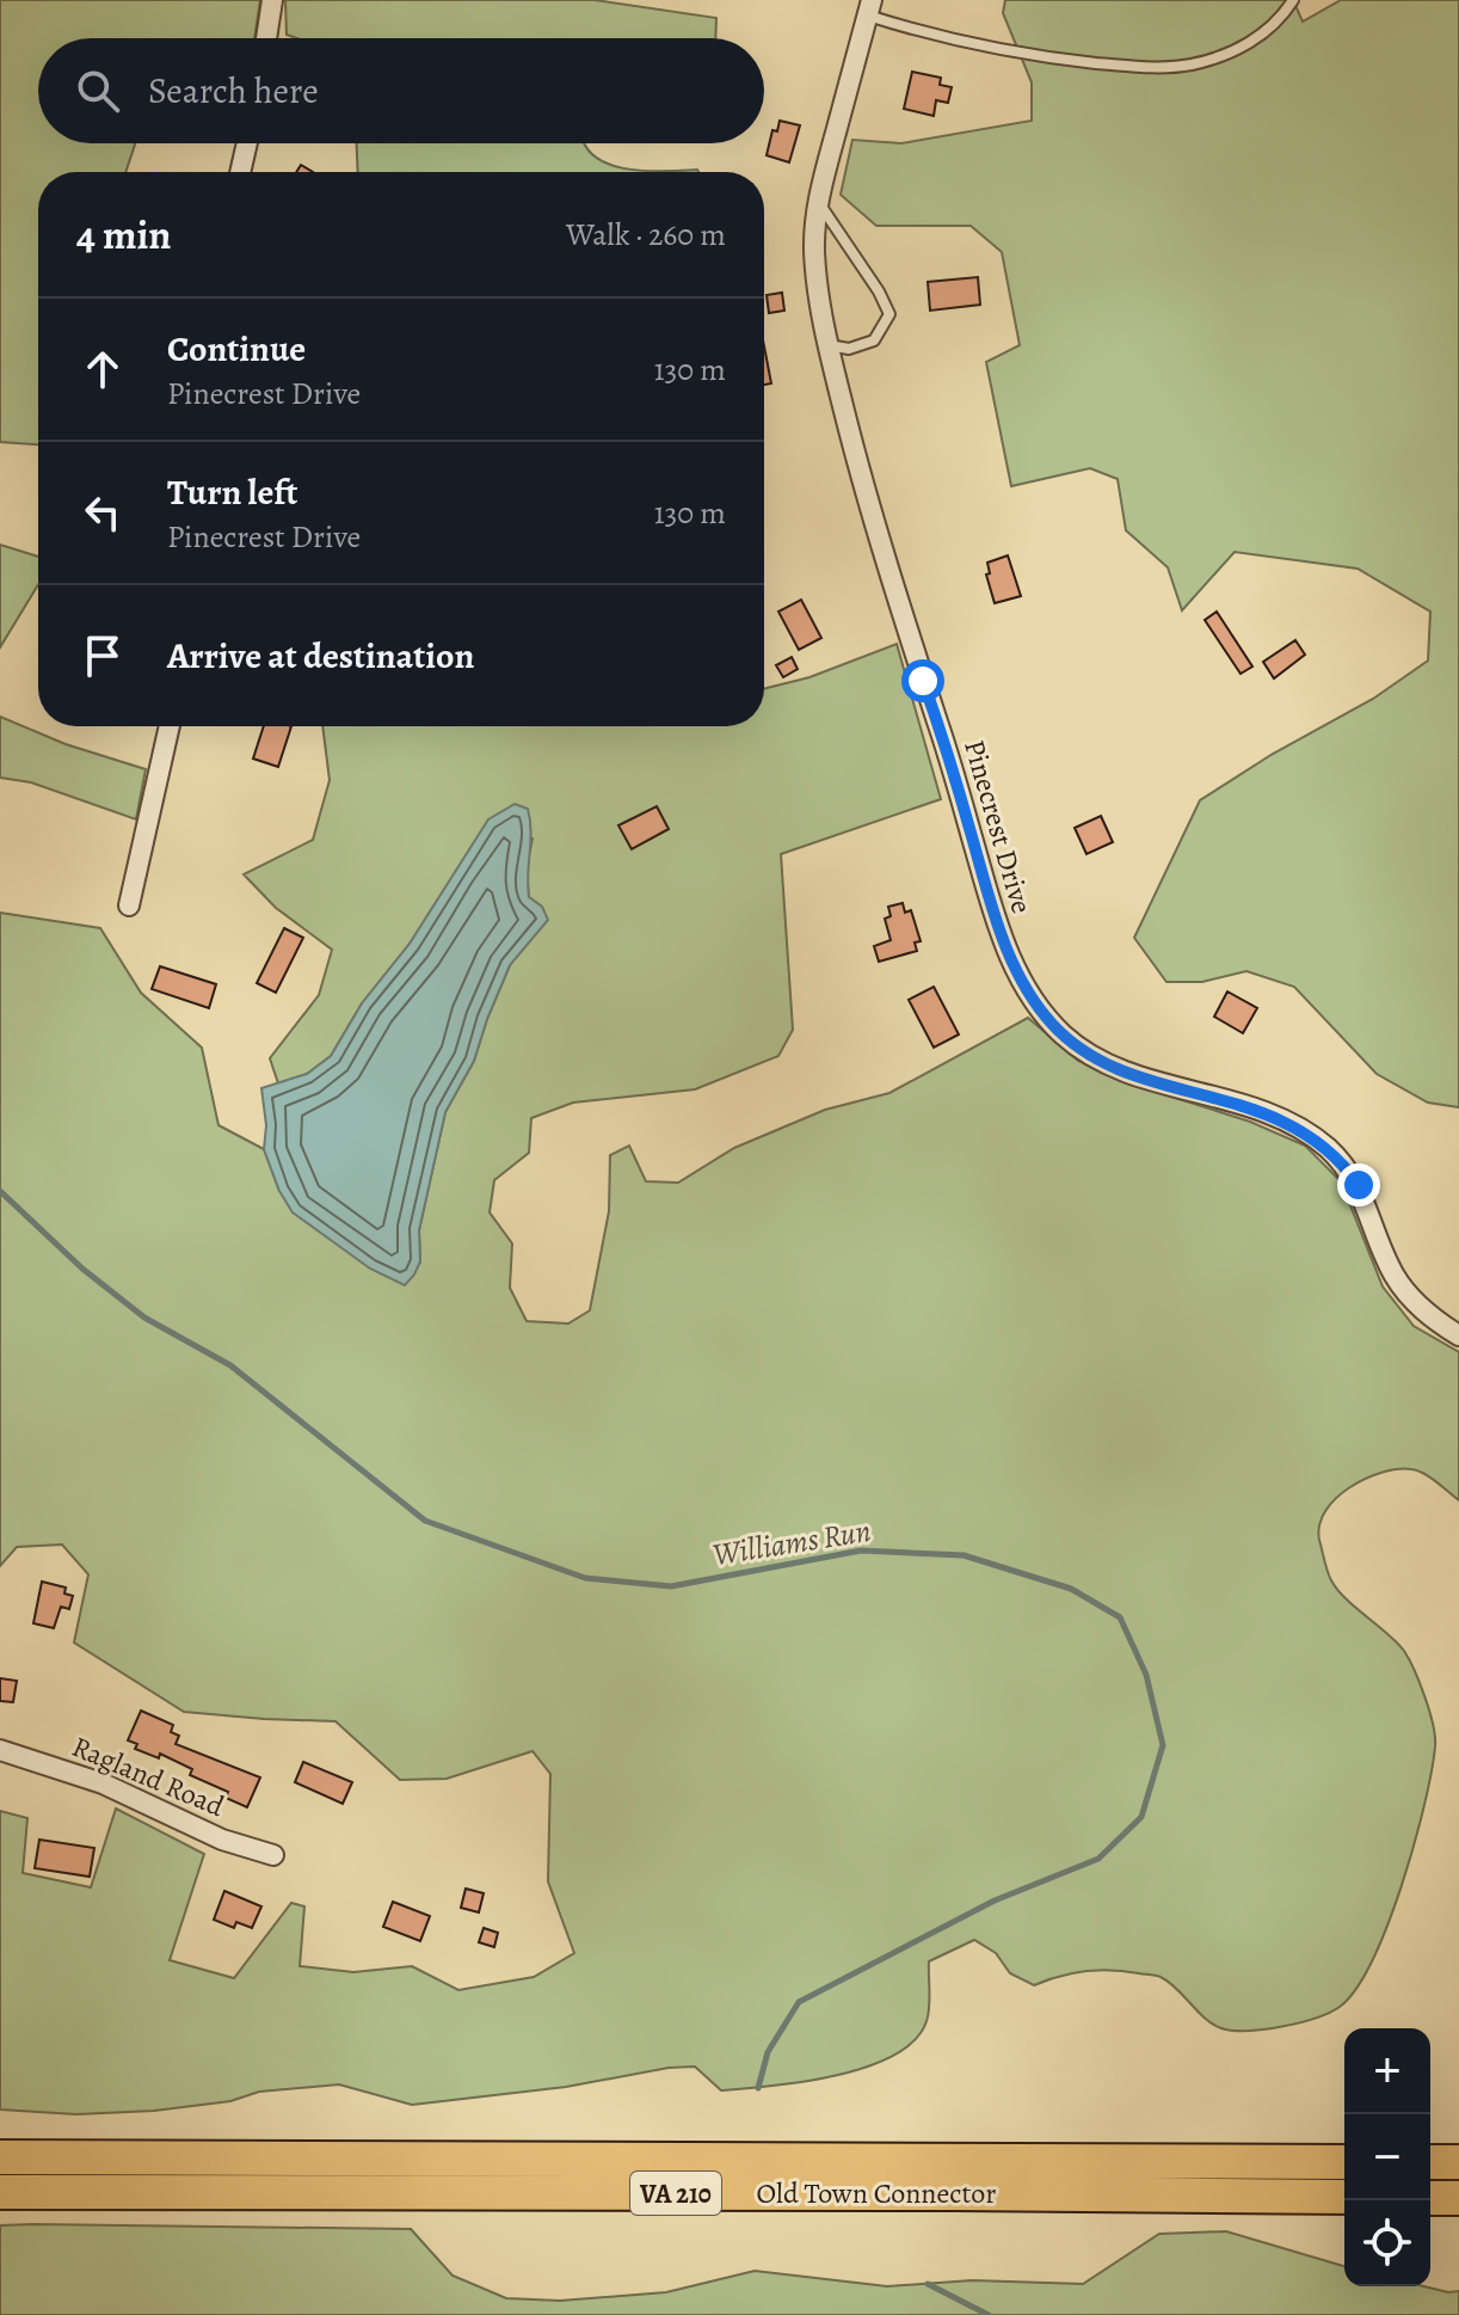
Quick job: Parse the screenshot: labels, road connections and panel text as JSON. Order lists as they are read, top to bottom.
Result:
{
  "streets": {
    "highway": ["VA 210", "Old Town Connector"],
    "street": ["Pinecrest Drive", "Ragland Road"]
  },
  "water": ["Williams Run"],
  "page": {
    "search": "Search here",
    "heading": ["4 min", "Walk · 260 m"],
    "list": [
      ["Continue", "Pinecrest Drive", "130 m"],
      ["Turn left", "Pinecrest Drive", "130 m"],
      "Arrive at destination"
    ],
    "map_buttons": ["+", "−"]
  }
}
